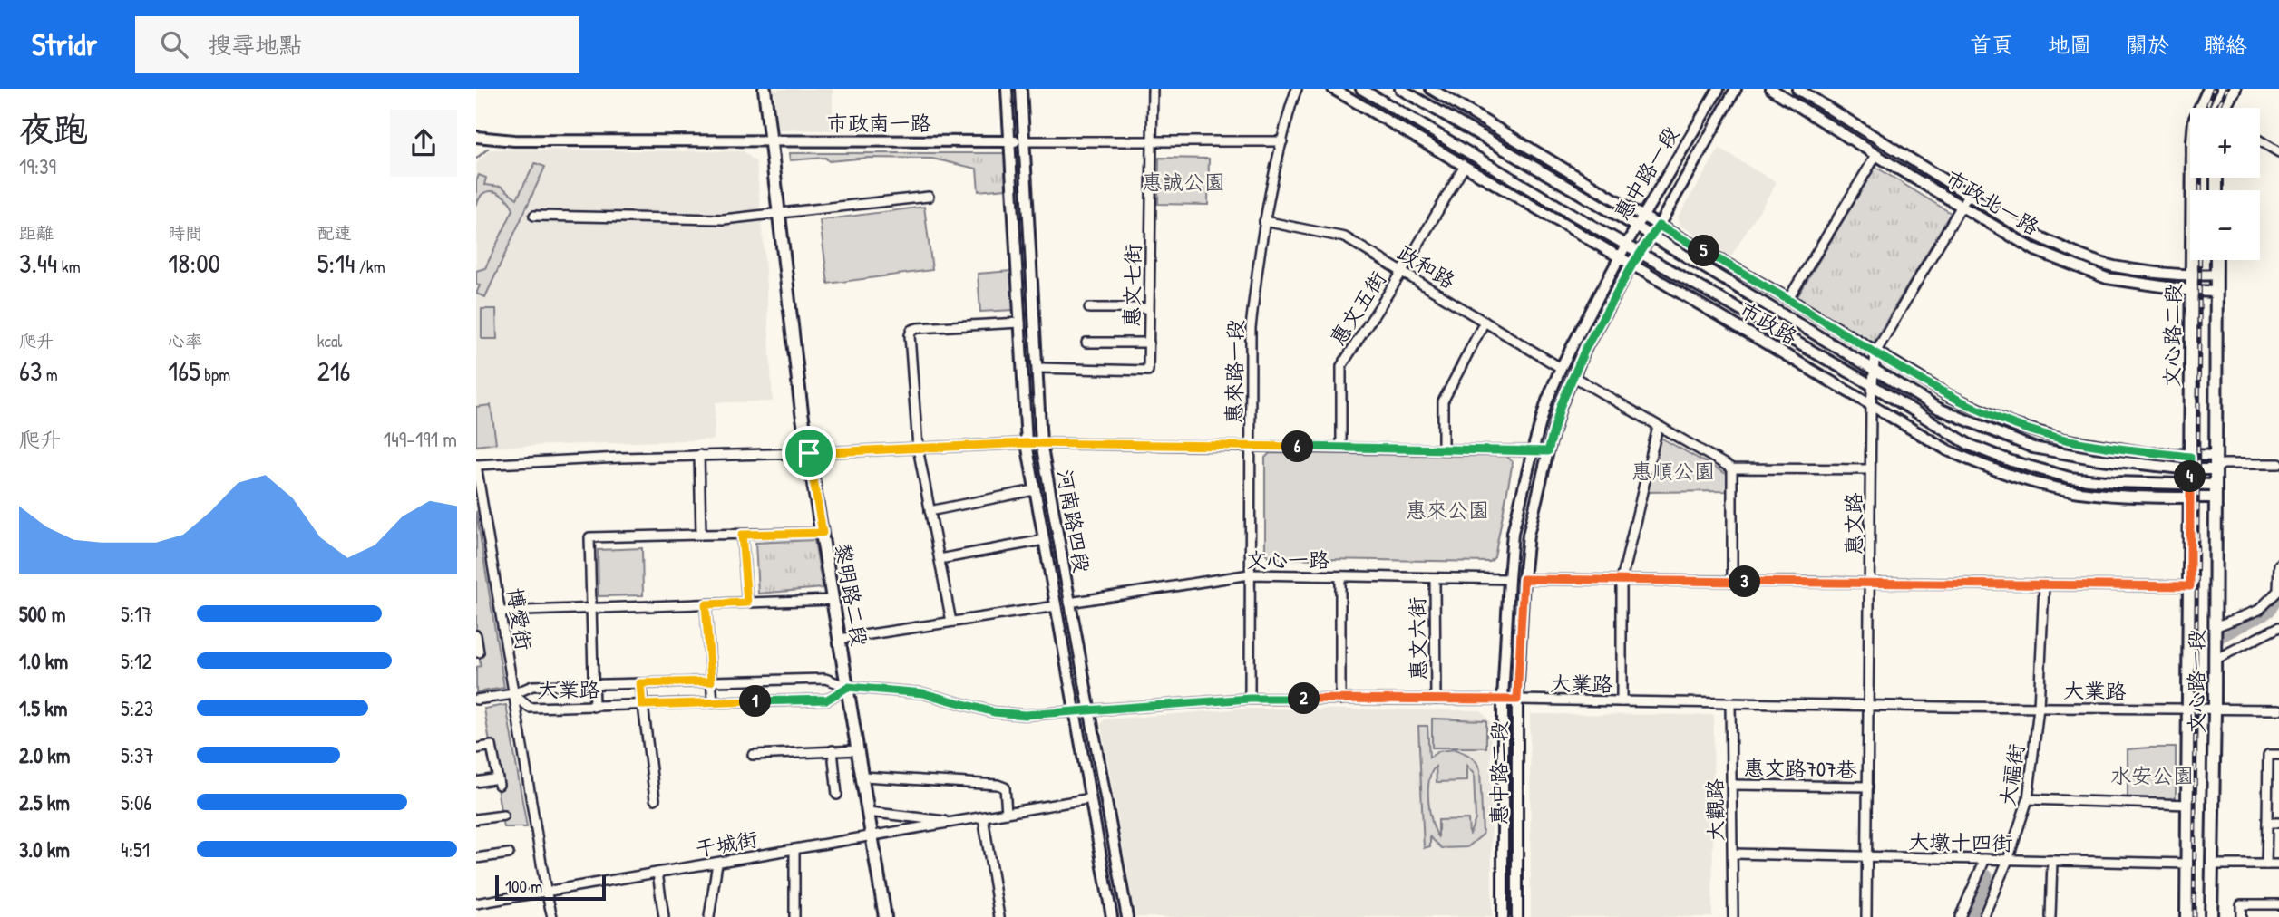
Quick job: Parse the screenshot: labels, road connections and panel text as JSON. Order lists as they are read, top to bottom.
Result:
{
  "streets": {
    "main road": ["文心路二段", "黎明路二段", "文心路一段"],
    "street": [
      "市政南一路",
      "惠中路一段",
      "市政北一路",
      "政和路",
      "惠文七街",
      "惠文五街",
      "市政路",
      "惠來路一段",
      "河南路四段",
      "惠文路",
      "文心一路",
      "博愛街",
      "惠文六街",
      "大業路",
      "惠文路707巷",
      "惠中路二段",
      "大福街",
      "大觀路",
      "大墩十四街",
      "干城街"
    ]
  },
  "crossings": [
    ["市政南一路", "惠文七街"],
    ["市政南一路", "惠來路一段"],
    ["市政南一路", "河南路四段"],
    ["市政南一路", "黎明路二段"],
    ["惠中路一段", "市政路"],
    ["惠中路一段", "惠中路二段"],
    ["市政北一路", "文心路二段"],
    ["市政北一路", "惠文路"],
    ["政和路", "惠文五街"],
    ["政和路", "惠來路一段"],
    ["政和路", "惠中路二段"],
    ["惠文七街", "河南路四段"],
    ["惠文五街", "市政路"],
    ["市政路", "文心路二段"],
    ["市政路", "惠文路"],
    ["市政路", "文心路一段"],
    ["市政路", "惠中路二段"],
    ["文心路二段", "文心路一段"],
    ["惠來路一段", "文心一路"],
    ["惠來路一段", "大業路"],
    ["河南路四段", "文心一路"],
    ["河南路四段", "大業路"],
    ["河南路四段", "干城街"],
    ["惠文路", "大業路"],
    ["惠文路", "惠文路707巷"],
    ["惠文路", "大墩十四街"],
    ["文心一路", "惠文六街"],
    ["文心一路", "惠中路二段"],
    ["黎明路二段", "大業路"],
    ["黎明路二段", "干城街"],
    ["博愛街", "大業路"],
    ["博愛街", "干城街"],
    ["惠文六街", "大業路"],
    ["文心路一段", "大業路"],
    ["文心路一段", "大墩十四街"],
    ["大業路", "惠中路二段"],
    ["大業路", "大福街"],
    ["大業路", "大觀路"],
    ["惠文路707巷", "大觀路"],
    ["大福街", "大墩十四街"],
    ["大觀路", "大墩十四街"]
  ],
  "parks": [
    "惠誠公園",
    "惠順公園",
    "惠來公園",
    "水安公園"
  ],
  "scale_bar": "100 m",
  "page": {
    "header": "Stridr",
    "search": "搜尋地點",
    "nav": [
      "首頁",
      "地圖",
      "關於",
      "聯絡"
    ],
    "heading": ["夜跑", "19:39"],
    "map_buttons": ["+", "−"],
    "stats": [
      ["距離", "3.44 km"],
      ["時間", "18:00"],
      ["配速", "5:14 /km"],
      ["爬升", "63 m"],
      ["心率", "165 bpm"],
      ["kcal", "216"]
    ],
    "pins": [
      "5",
      "6",
      "4",
      "3",
      "2",
      "1"
    ],
    "chart": ["爬升", "149–191 m"],
    "list": [
      {
        "name": "500 m",
        "note": "5:17"
      },
      {
        "name": "1.0 km",
        "note": "5:12"
      },
      {
        "name": "1.5 km",
        "note": "5:23"
      },
      {
        "name": "2.0 km",
        "note": "5:37"
      },
      {
        "name": "2.5 km",
        "note": "5:06"
      },
      {
        "name": "3.0 km",
        "note": "4:51"
      }
    ],
    "scale": "100 m"
  }
}
